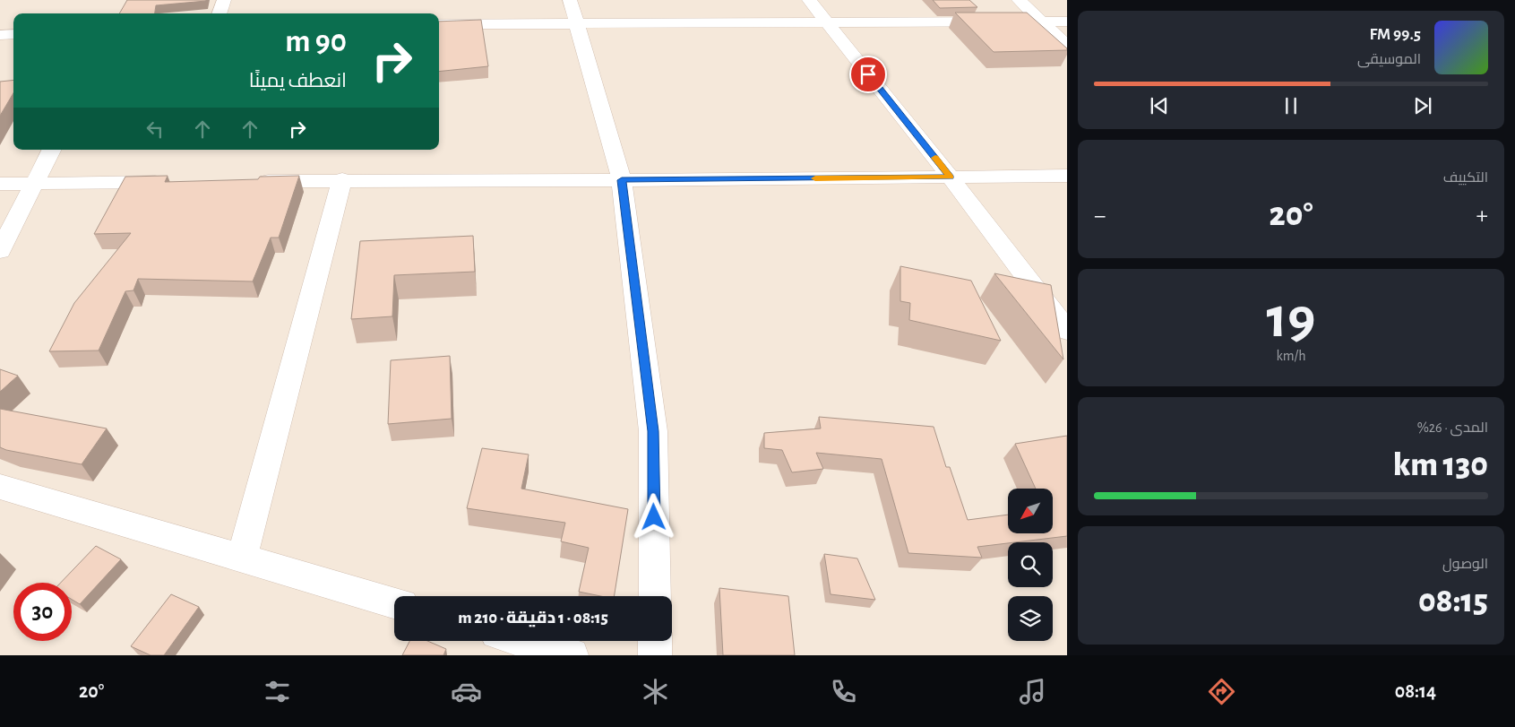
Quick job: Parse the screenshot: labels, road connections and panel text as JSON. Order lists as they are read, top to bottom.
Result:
{
  "north": "bottom left",
  "page": {
    "turn": ["90 m", "انعطف يمينًا"],
    "song": ["99.5 FM", "الموسيقى"],
    "tile": [
      "التكييف",
      ["19", "km/h"],
      ["المدى · 26%", "130 km"],
      ["الوصول", "08:15"]
    ],
    "heat": ["−", "20°", "+"],
    "limit": "30",
    "trip": "08:15 · 1 دقيقة · 210 m",
    "tabs": ["08:14", "20°"]
  }
}
